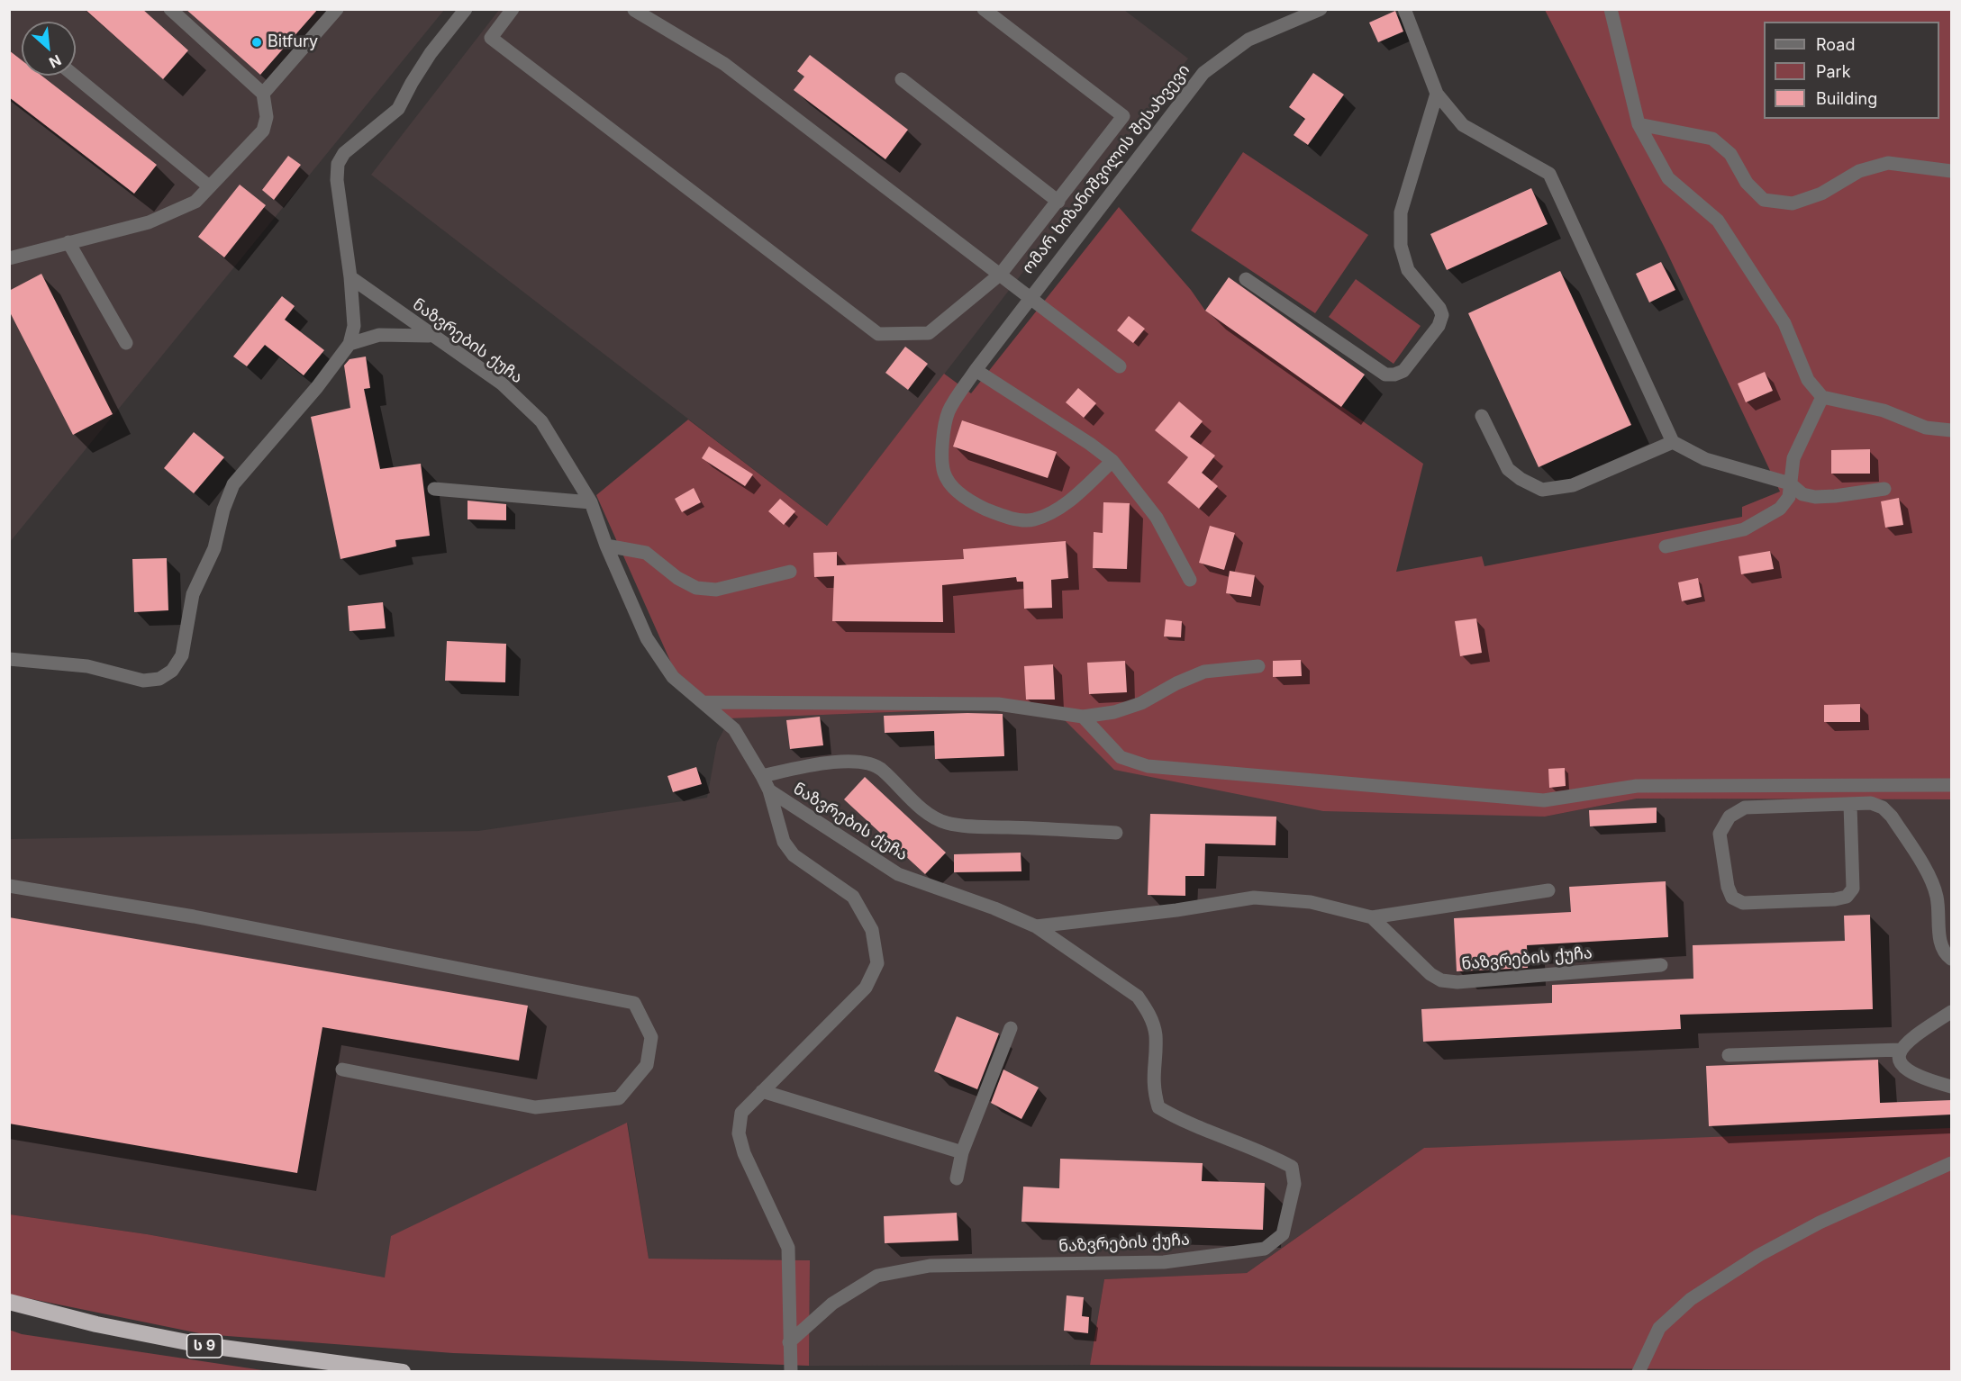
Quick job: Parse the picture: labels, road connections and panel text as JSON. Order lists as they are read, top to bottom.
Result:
{
  "streets": {
    "highway": ["ს 9"],
    "street": ["ომარ ხიზანიშვილის შესახვევი", "ნაზვრების ქუჩა"]
  },
  "places": ["Bitfury"],
  "legend": ["Road", "Park", "Building"],
  "north": "bottom right"
}
